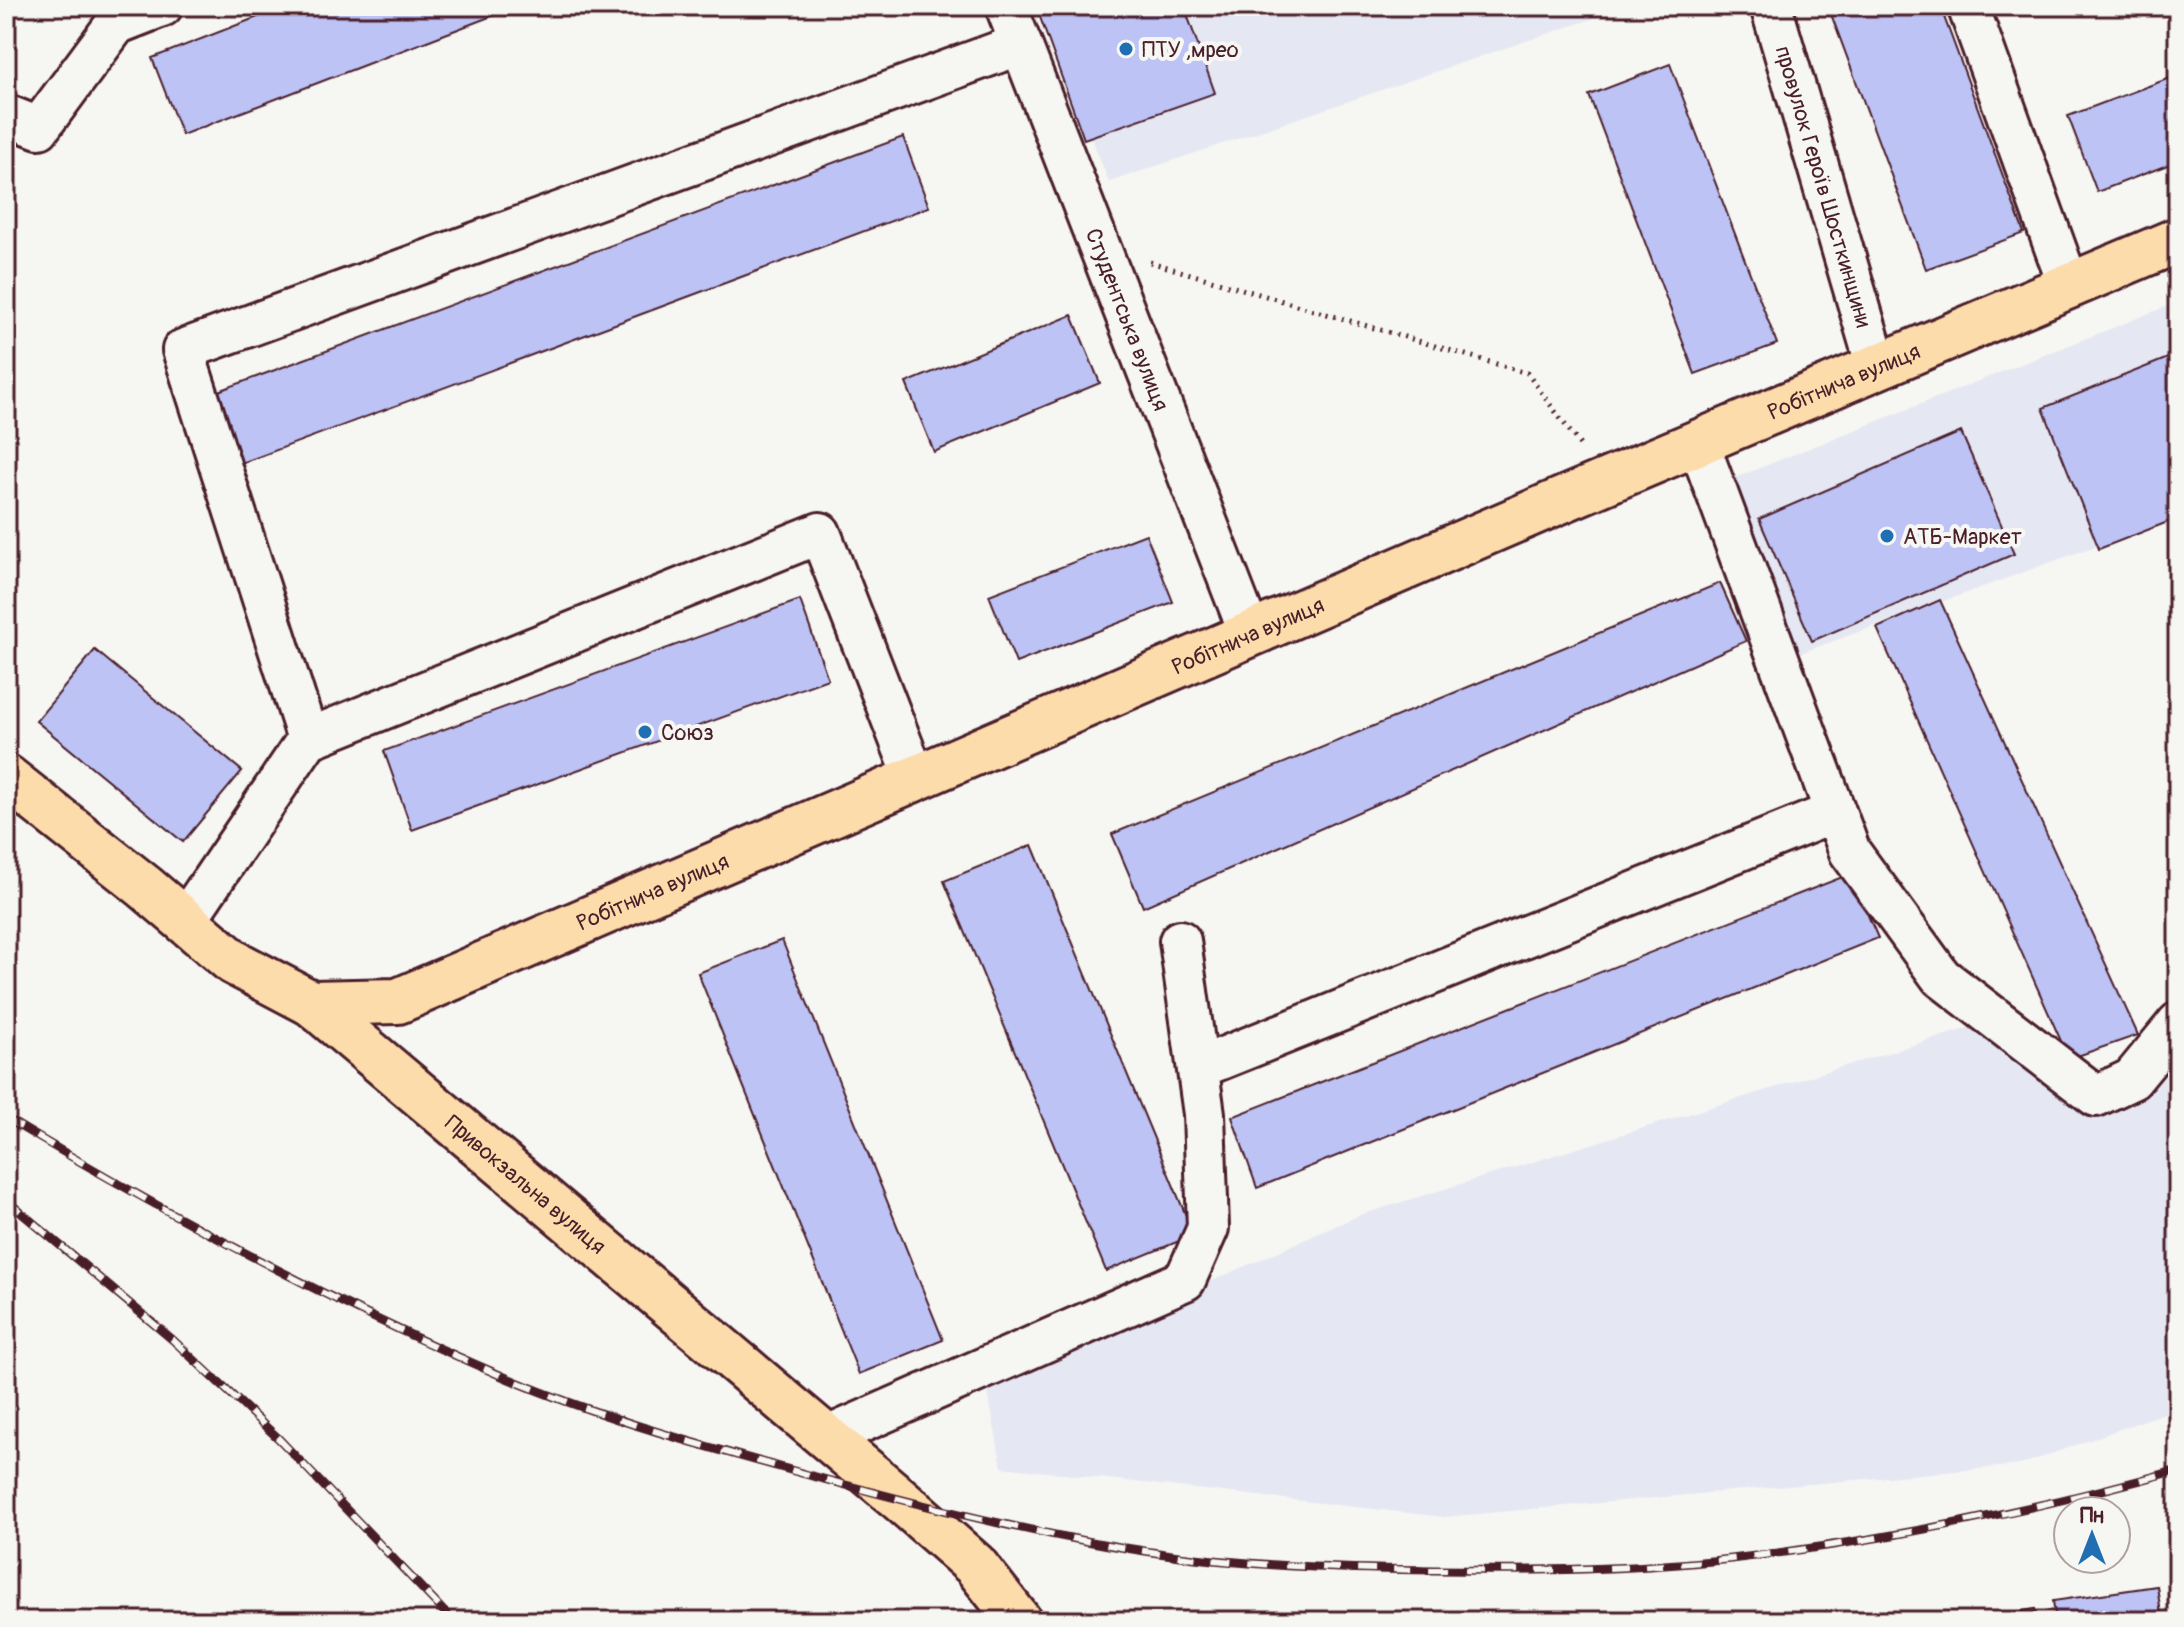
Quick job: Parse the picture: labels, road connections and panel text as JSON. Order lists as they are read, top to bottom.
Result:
{
  "streets": {
    "main road": ["Робітнича вулиця", "Привокзальна вулиця"],
    "street": ["провулок Героїв Шосткинщини", "Студентська вулиця"]
  },
  "crossings": [
    ["провулок Героїв Шосткинщини", "Робітнича вулиця"],
    ["Студентська вулиця", "Робітнича вулиця"],
    ["Робітнича вулиця", "Привокзальна вулиця"]
  ],
  "places": ["ПТУ ,мрео", "АТБ-Маркет", "Союз"],
  "north": "top"
}
